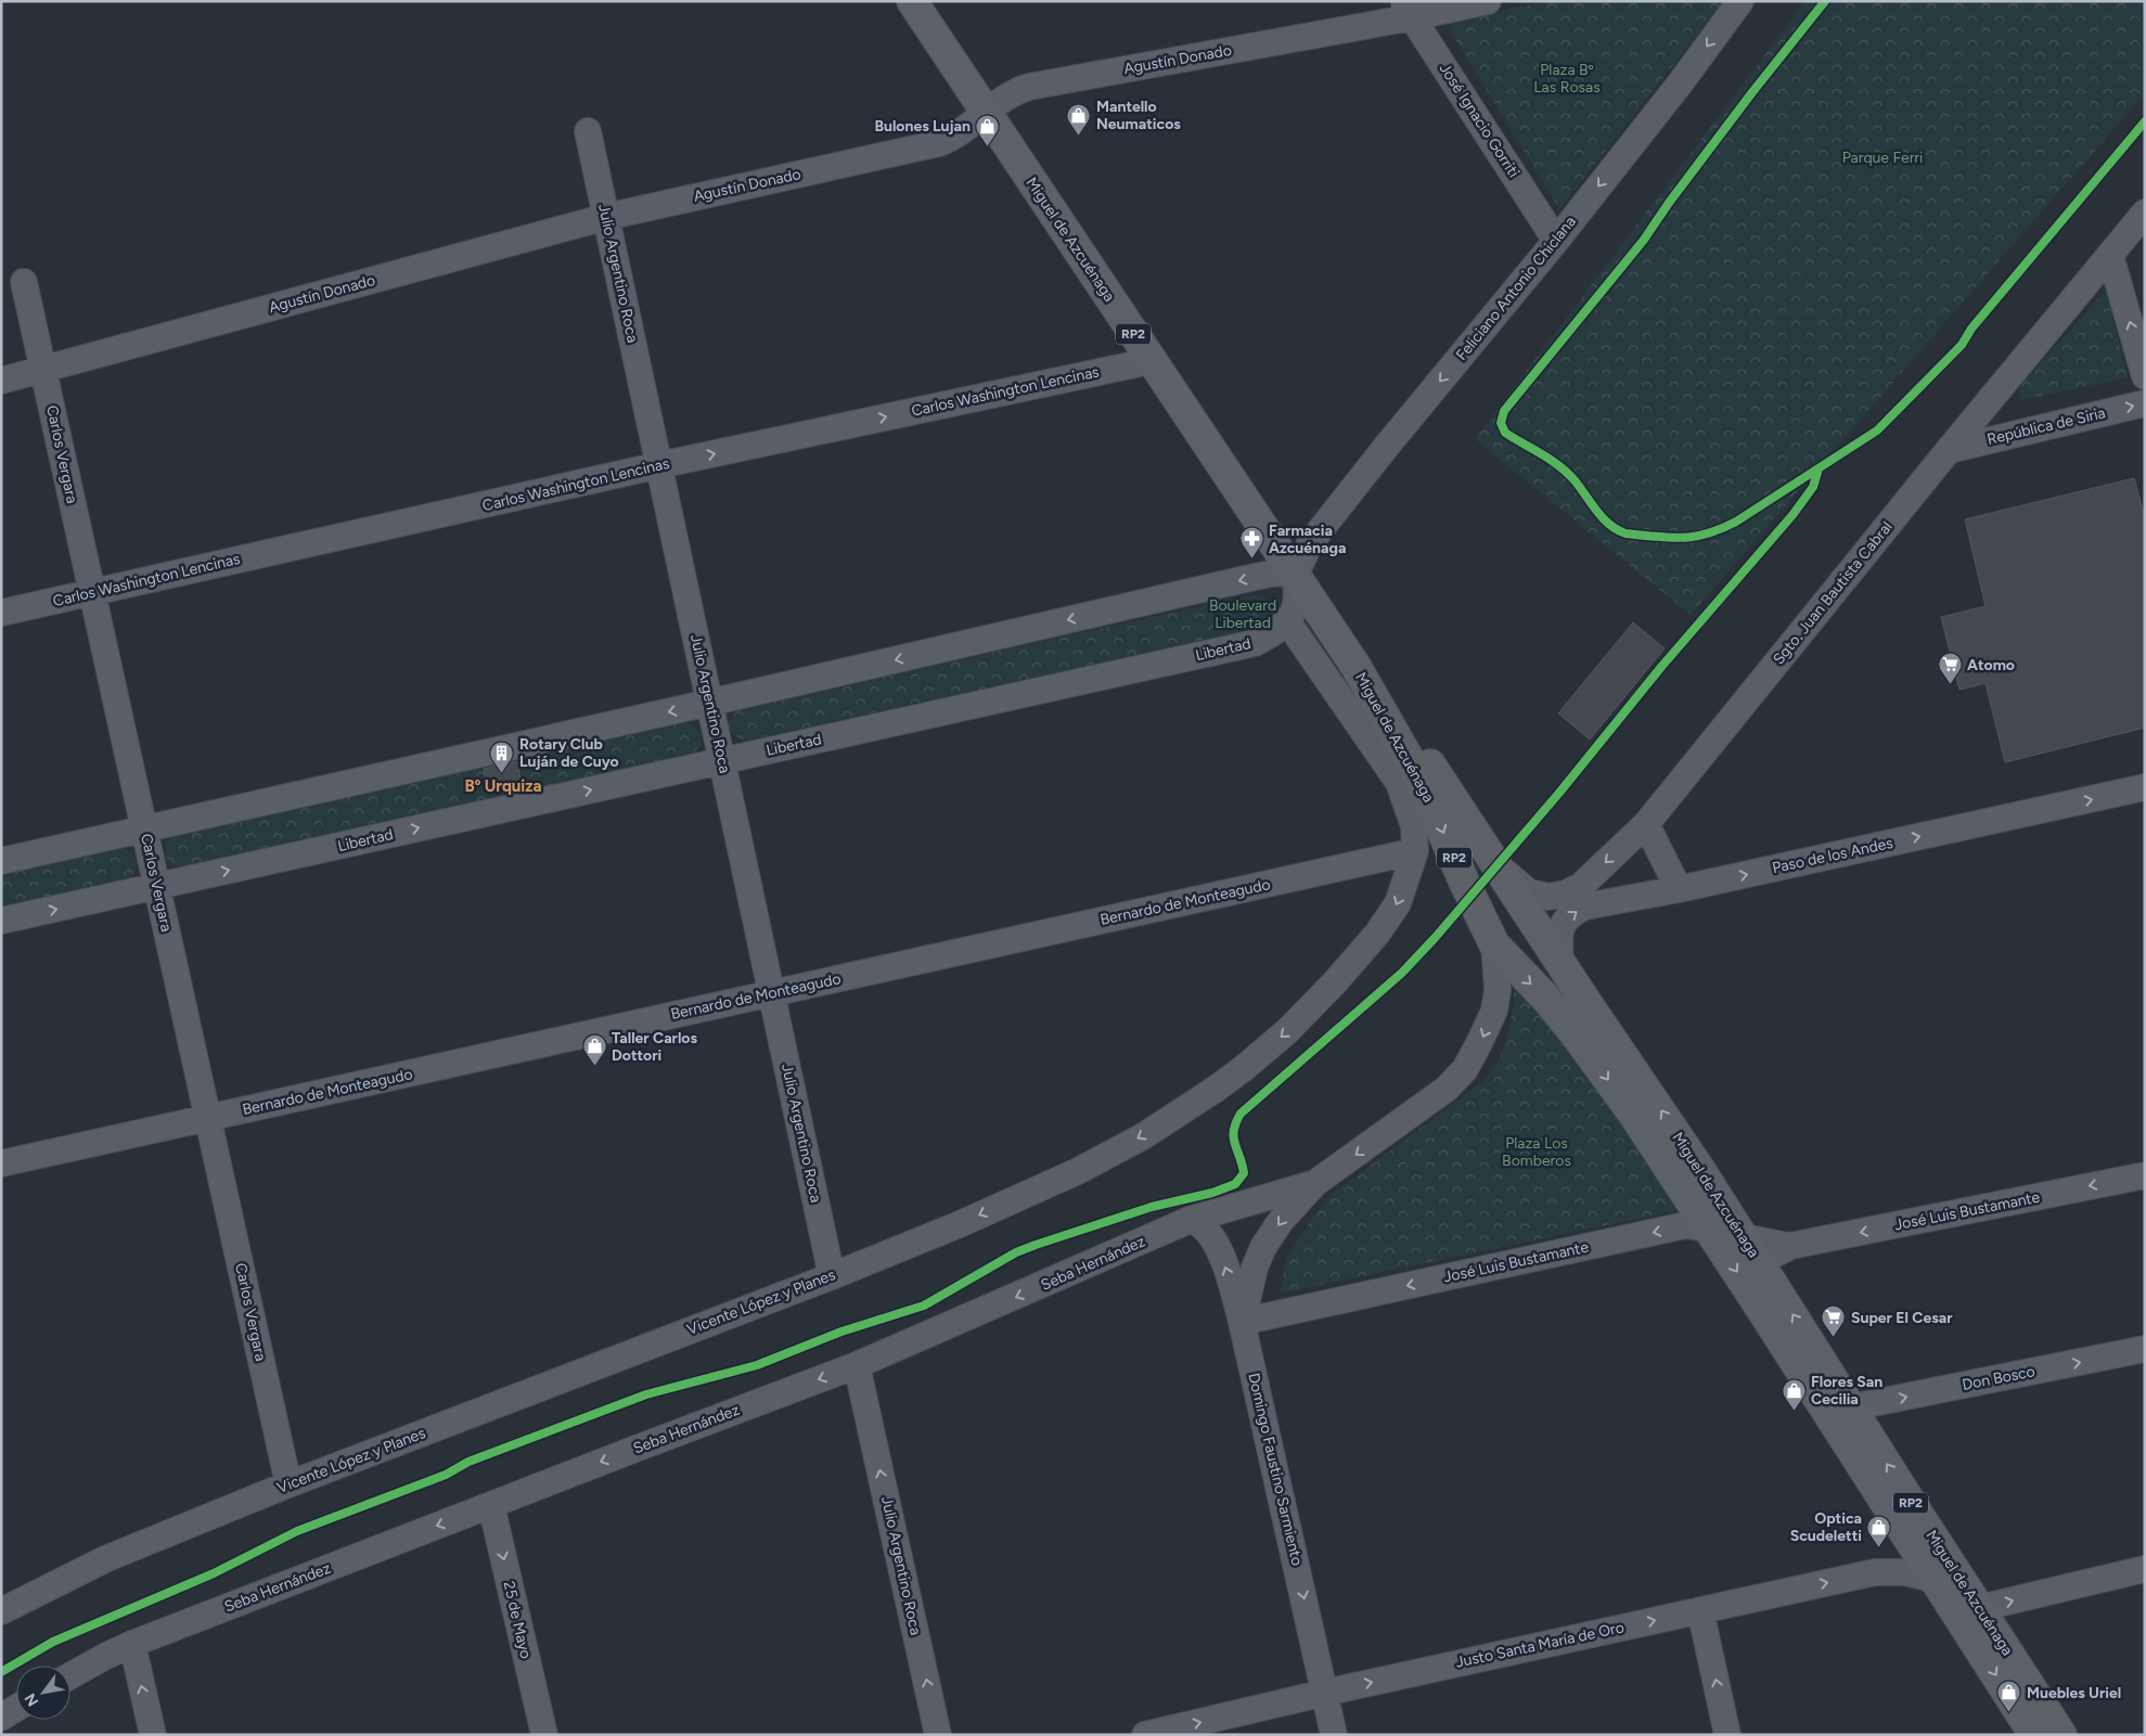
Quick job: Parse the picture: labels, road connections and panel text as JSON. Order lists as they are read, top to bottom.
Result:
{
  "streets": {
    "main road": ["Miguel de Azcuénaga", "RP2"],
    "street": [
      "Agustín Donado",
      "José Ignacio Gorriti",
      "Julio Argentino Roca",
      "Feliciano Antonio Chiclana",
      "Carlos Washington Lencinas",
      "República de Siria",
      "Carlos Vergara",
      "Sgto. Juan Bautista Cabral",
      "Libertad",
      "Paso de los Andes",
      "Bernardo de Monteagudo",
      "José Luis Bustamante",
      "Seba Hernández",
      "Vicente López y Planes",
      "Don Bosco",
      "Domingo Faustino Sarmiento",
      "25 de Mayo",
      "Justo Santa María de Oro"
    ]
  },
  "crossings": [
    ["Agustín Donado", "José Ignacio Gorriti"],
    ["Agustín Donado", "Miguel de Azcuénaga"],
    ["Agustín Donado", "Julio Argentino Roca"],
    ["Agustín Donado", "Carlos Vergara"],
    ["José Ignacio Gorriti", "Feliciano Antonio Chiclana"],
    ["Miguel de Azcuénaga", "Feliciano Antonio Chiclana"],
    ["Miguel de Azcuénaga", "Carlos Washington Lencinas"],
    ["Miguel de Azcuénaga", "Sgto. Juan Bautista Cabral"],
    ["Miguel de Azcuénaga", "Libertad"],
    ["Miguel de Azcuénaga", "Paso de los Andes"],
    ["Miguel de Azcuénaga", "Bernardo de Monteagudo"],
    ["Miguel de Azcuénaga", "José Luis Bustamante"],
    ["Miguel de Azcuénaga", "Seba Hernández"],
    ["Miguel de Azcuénaga", "Vicente López y Planes"],
    ["Miguel de Azcuénaga", "Don Bosco"],
    ["Miguel de Azcuénaga", "Justo Santa María de Oro"],
    ["Julio Argentino Roca", "Carlos Washington Lencinas"],
    ["Julio Argentino Roca", "Libertad"],
    ["Julio Argentino Roca", "Bernardo de Monteagudo"],
    ["Julio Argentino Roca", "Seba Hernández"],
    ["Julio Argentino Roca", "Vicente López y Planes"],
    ["Carlos Washington Lencinas", "Carlos Vergara"],
    ["República de Siria", "Sgto. Juan Bautista Cabral"],
    ["Carlos Vergara", "Libertad"],
    ["Carlos Vergara", "Bernardo de Monteagudo"],
    ["Carlos Vergara", "Vicente López y Planes"],
    ["Bernardo de Monteagudo", "Vicente López y Planes"],
    ["José Luis Bustamante", "Seba Hernández"],
    ["José Luis Bustamante", "Domingo Faustino Sarmiento"],
    ["Seba Hernández", "Domingo Faustino Sarmiento"],
    ["Seba Hernández", "25 de Mayo"],
    ["Domingo Faustino Sarmiento", "Justo Santa María de Oro"]
  ],
  "one_way": [
    "Feliciano Antonio Chiclana",
    "Carlos Washington Lencinas",
    "República de Siria",
    "Paso de los Andes",
    "José Luis Bustamante",
    "Seba Hernández",
    "Vicente López y Planes",
    "25 de Mayo",
    "Justo Santa María de Oro"
  ],
  "districts": ["Bº Urquiza"],
  "parks": [
    "Plaza Bº Las Rosas",
    "Parque Ferri",
    "Boulevard Libertad",
    "Plaza Los Bomberos"
  ],
  "places": {
    "shop": [
      "Mantello Neumaticos",
      "Bulones Lujan",
      "Taller Carlos Dottori",
      "Flores San Cecilia",
      "Optica Scudeletti",
      "Muebles Uriel"
    ],
    "pharmacy": ["Farmacia Azcuénaga"],
    "supermarket": ["Atomo", "Super El Cesar"],
    "building": ["Rotary Club Luján de Cuyo"]
  },
  "north": "bottom left"
}
